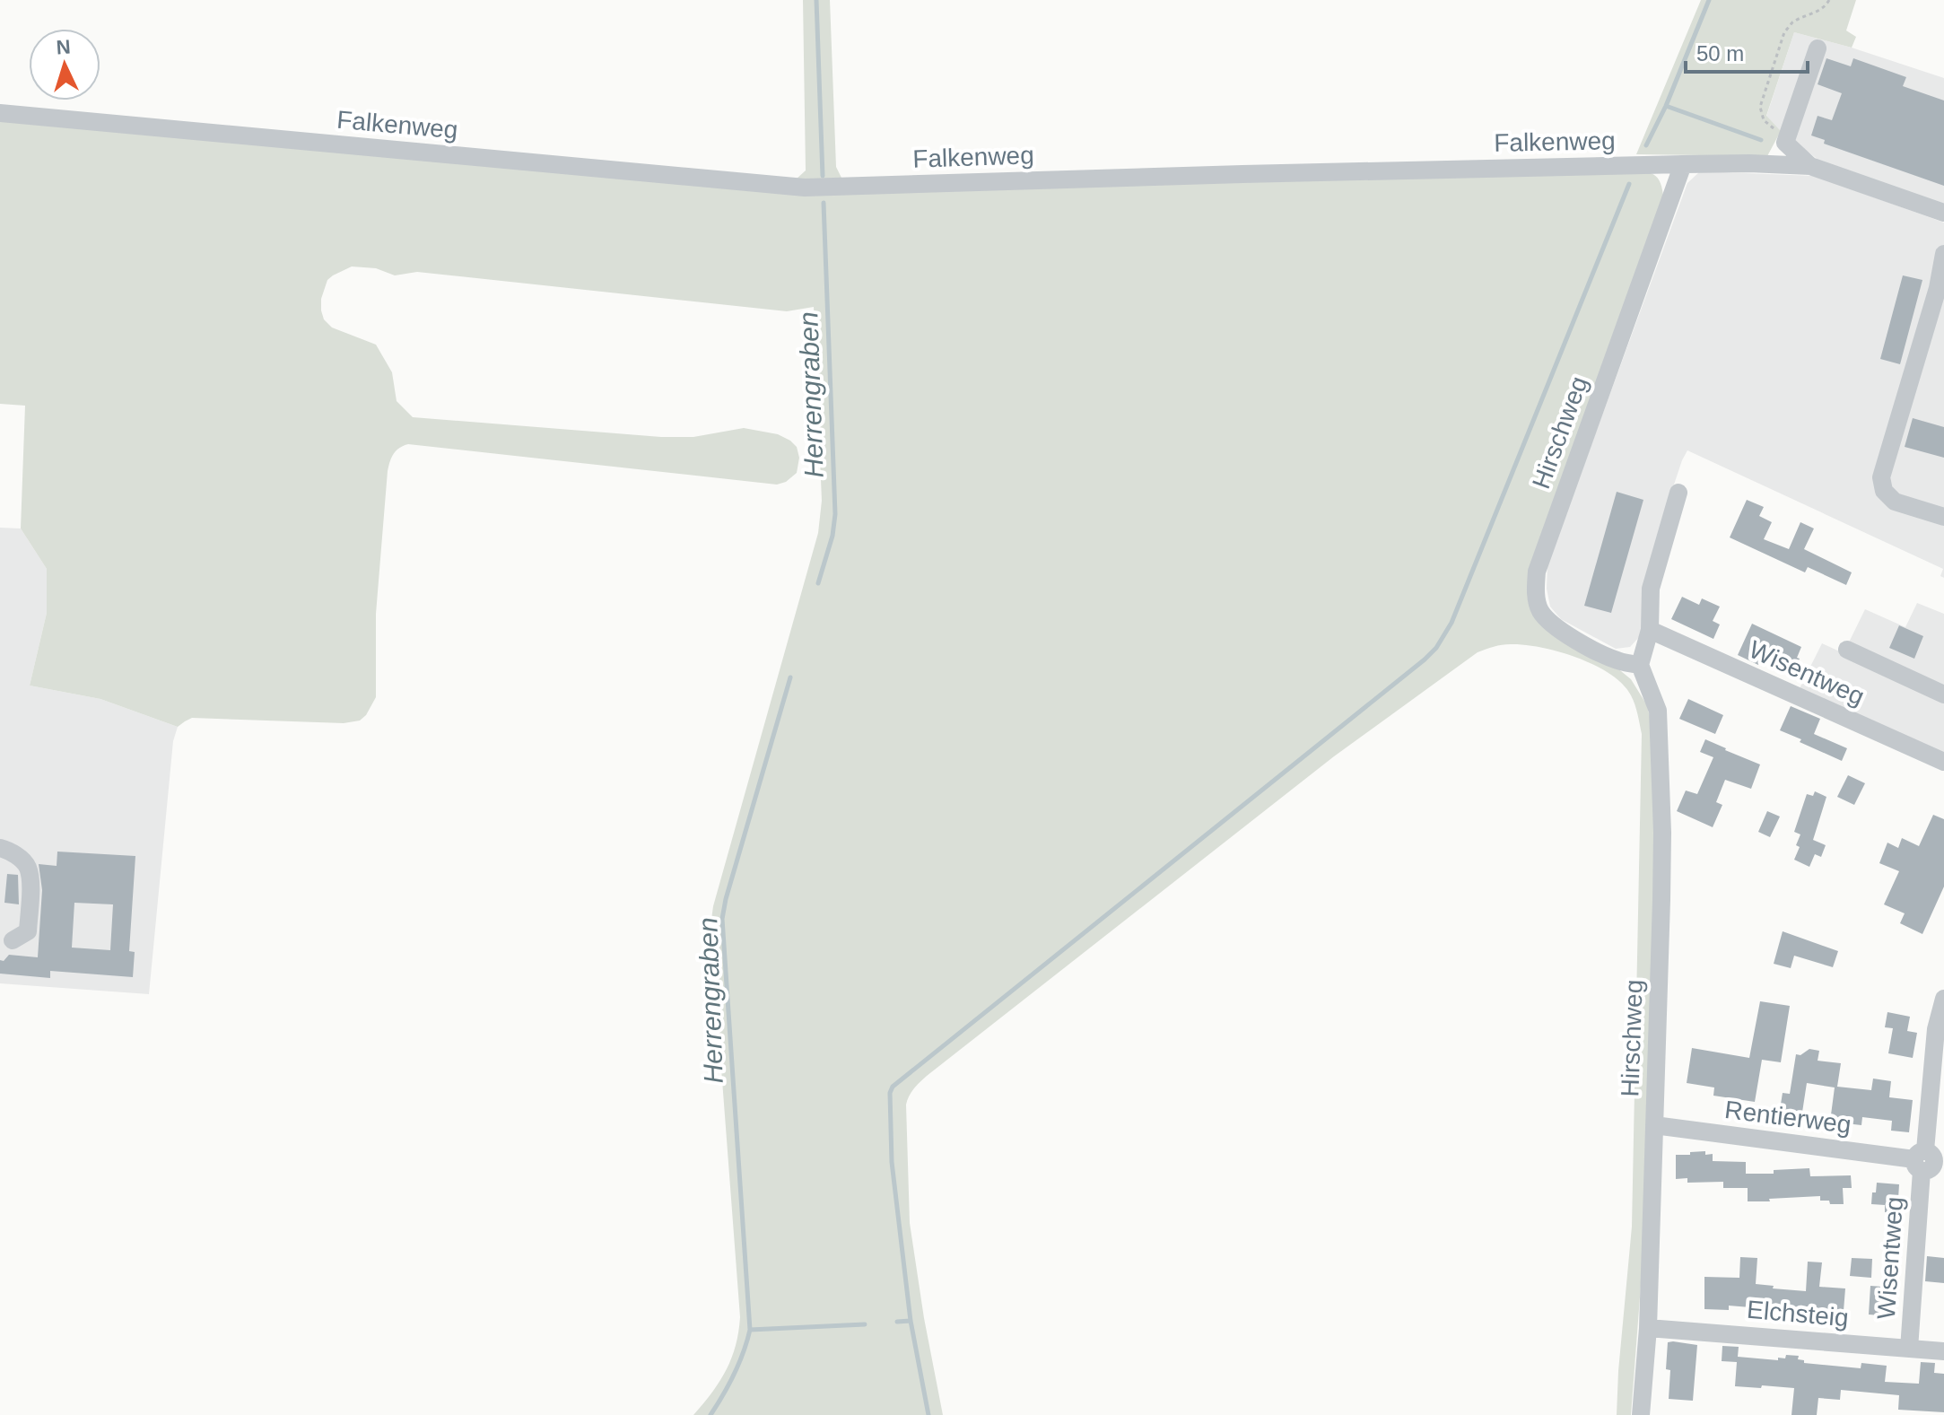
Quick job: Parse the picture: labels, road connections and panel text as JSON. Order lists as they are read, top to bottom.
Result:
{
  "streets": {
    "street": [
      "Falkenweg",
      "Hirschweg",
      "Wisentweg",
      "Rentierweg",
      "Elchsteig"
    ]
  },
  "crossings": [
    ["Falkenweg", "Hirschweg"],
    ["Hirschweg", "Rentierweg"],
    ["Hirschweg", "Elchsteig"],
    ["Wisentweg", "Rentierweg"],
    ["Wisentweg", "Elchsteig"]
  ],
  "water": ["Herrengraben"],
  "scale_bar": "50 m",
  "north": "top"
}
